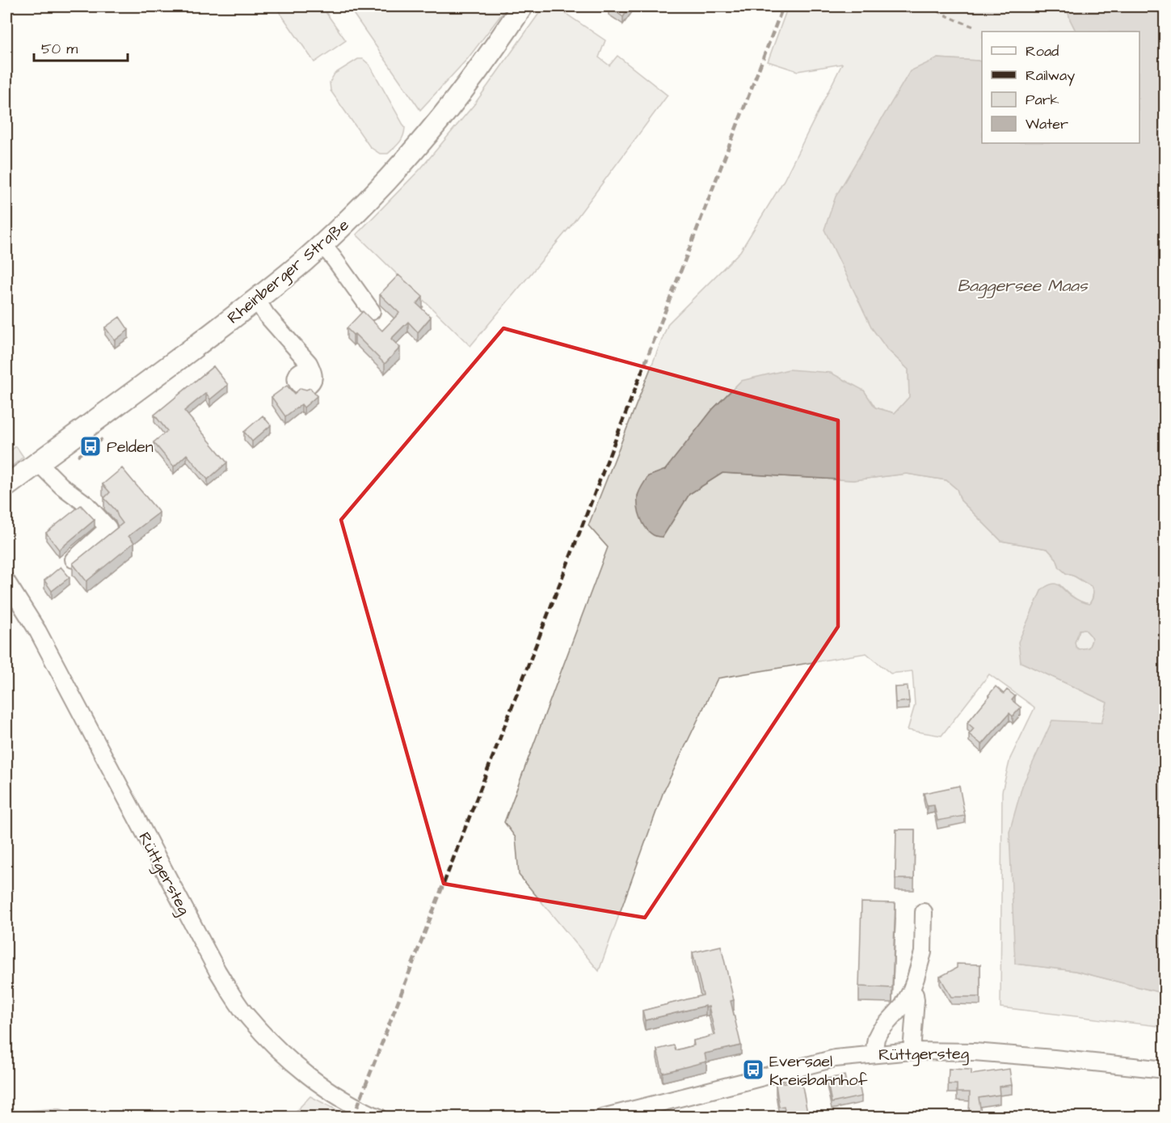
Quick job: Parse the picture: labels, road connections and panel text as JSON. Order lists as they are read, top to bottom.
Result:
{
  "streets": {
    "main road": ["Rheinberger Straße"],
    "street": ["Rüttgersteg"]
  },
  "water": ["Baggersee Maas"],
  "places": {
    "bus stop": ["Pelden", "Eversael Kreisbahnhof"]
  },
  "legend": [
    "Road",
    "Railway",
    "Park",
    "Water"
  ],
  "scale_bar": "50 m"
}
